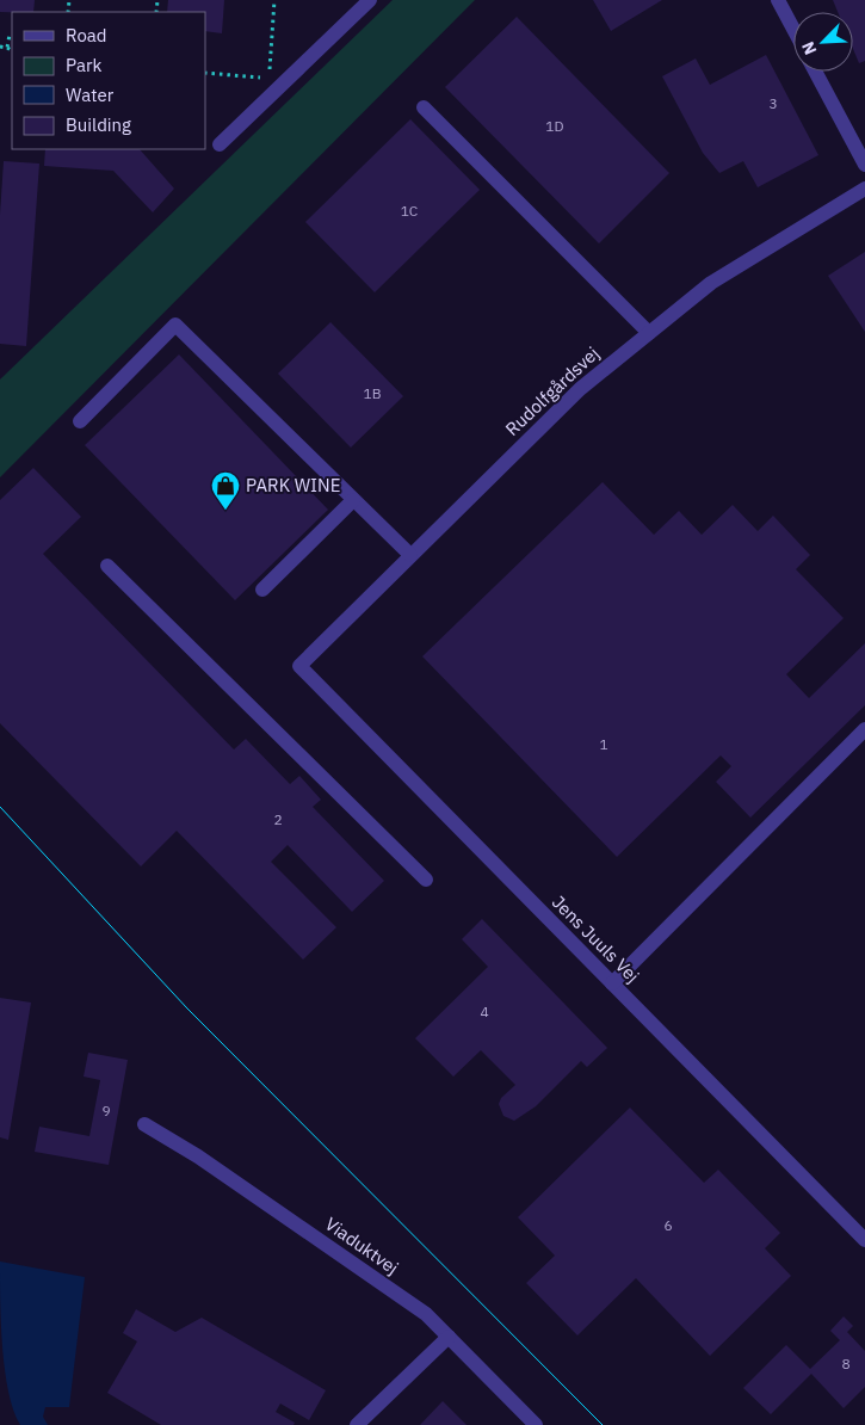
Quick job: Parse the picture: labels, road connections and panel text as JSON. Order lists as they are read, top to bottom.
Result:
{
  "streets": {
    "street": ["Rudolfgårdsvej", "Jens Juuls Vej", "Viaduktvej"]
  },
  "crossings": [
    ["Rudolfgårdsvej", "Jens Juuls Vej"]
  ],
  "places": {
    "shop": ["PARK WINE"]
  },
  "house_numbers": [
    "3",
    "1D",
    "1C",
    "1B",
    "1",
    "2",
    "4",
    "9",
    "6",
    "8"
  ],
  "legend": [
    "Road",
    "Park",
    "Water",
    "Building"
  ],
  "north": "bottom left"
}
